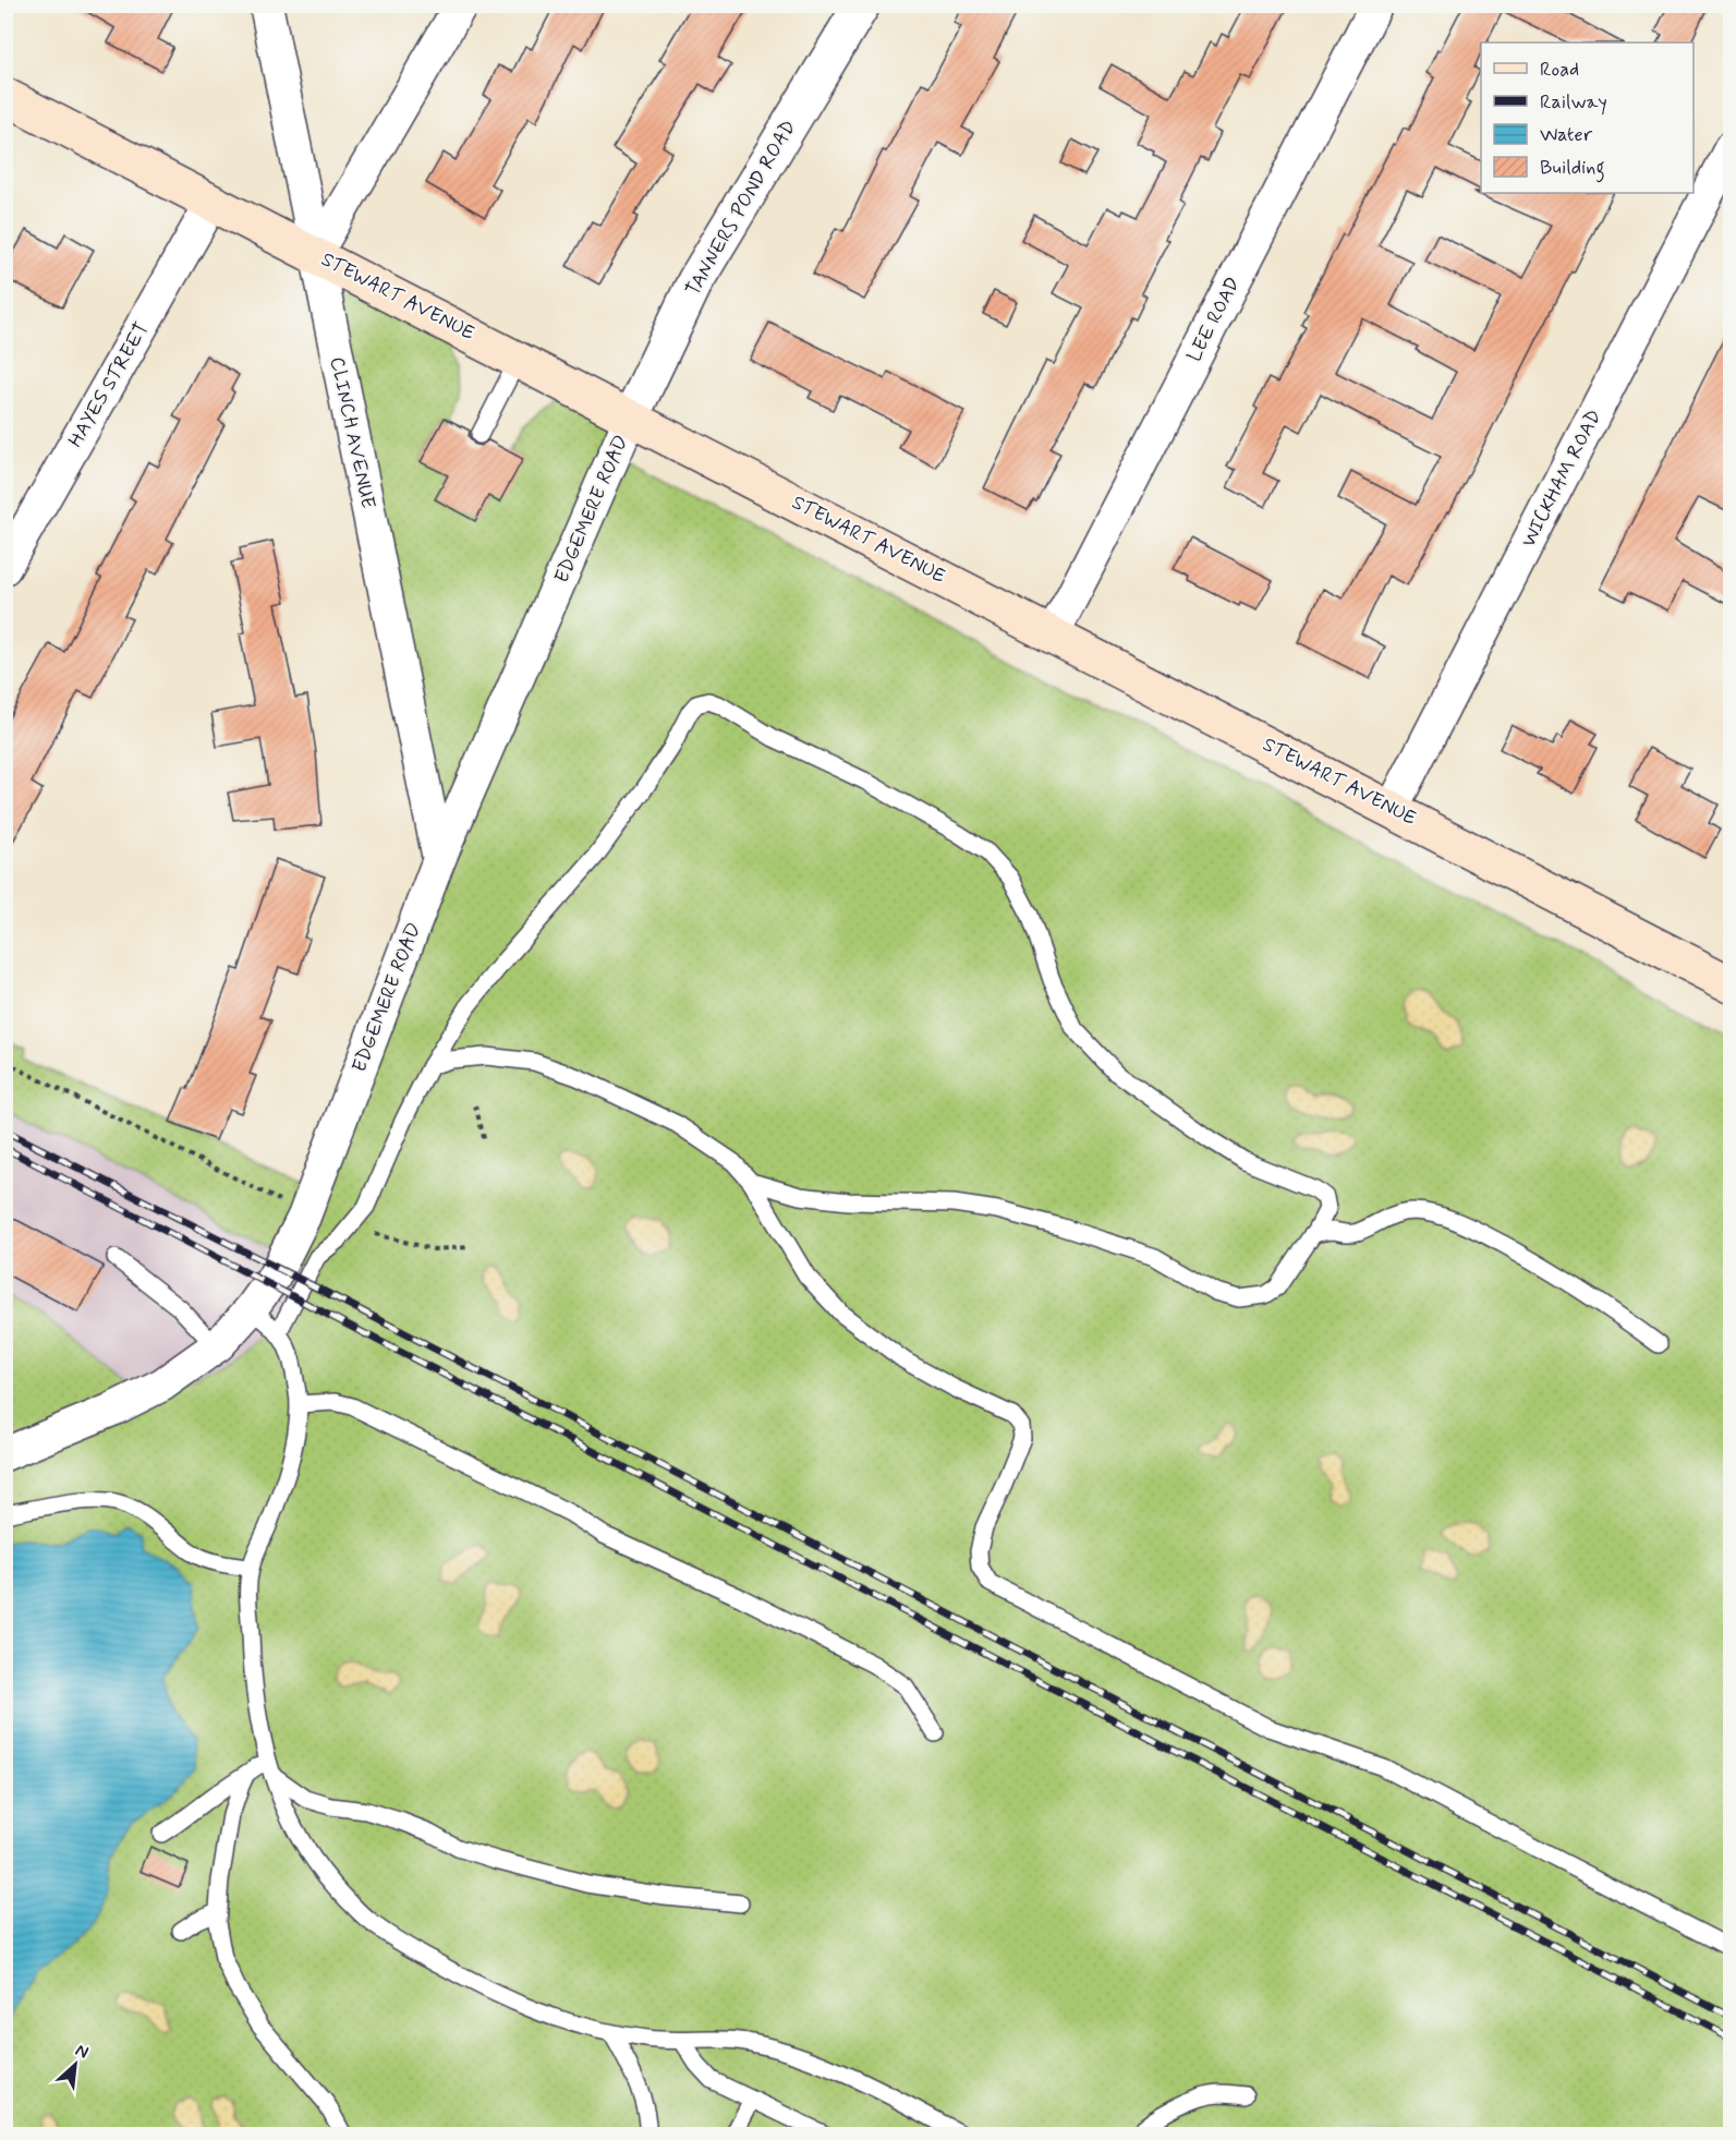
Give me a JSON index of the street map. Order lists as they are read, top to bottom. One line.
{"streets":{"main road":["STEWART AVENUE"],"street":["TANNERS POND ROAD","LEE ROAD","HAYES STREET","CLINCH AVENUE","WICKHAM ROAD","EDGEMERE ROAD"]},"crossings":[["TANNERS POND ROAD","STEWART AVENUE"],["TANNERS POND ROAD","EDGEMERE ROAD"],["STEWART AVENUE","LEE ROAD"],["STEWART AVENUE","HAYES STREET"],["STEWART AVENUE","CLINCH AVENUE"],["STEWART AVENUE","WICKHAM ROAD"],["STEWART AVENUE","EDGEMERE ROAD"],["CLINCH AVENUE","EDGEMERE ROAD"]],"legend":["Road","Railway","Water","Building"],"north":"top right"}
